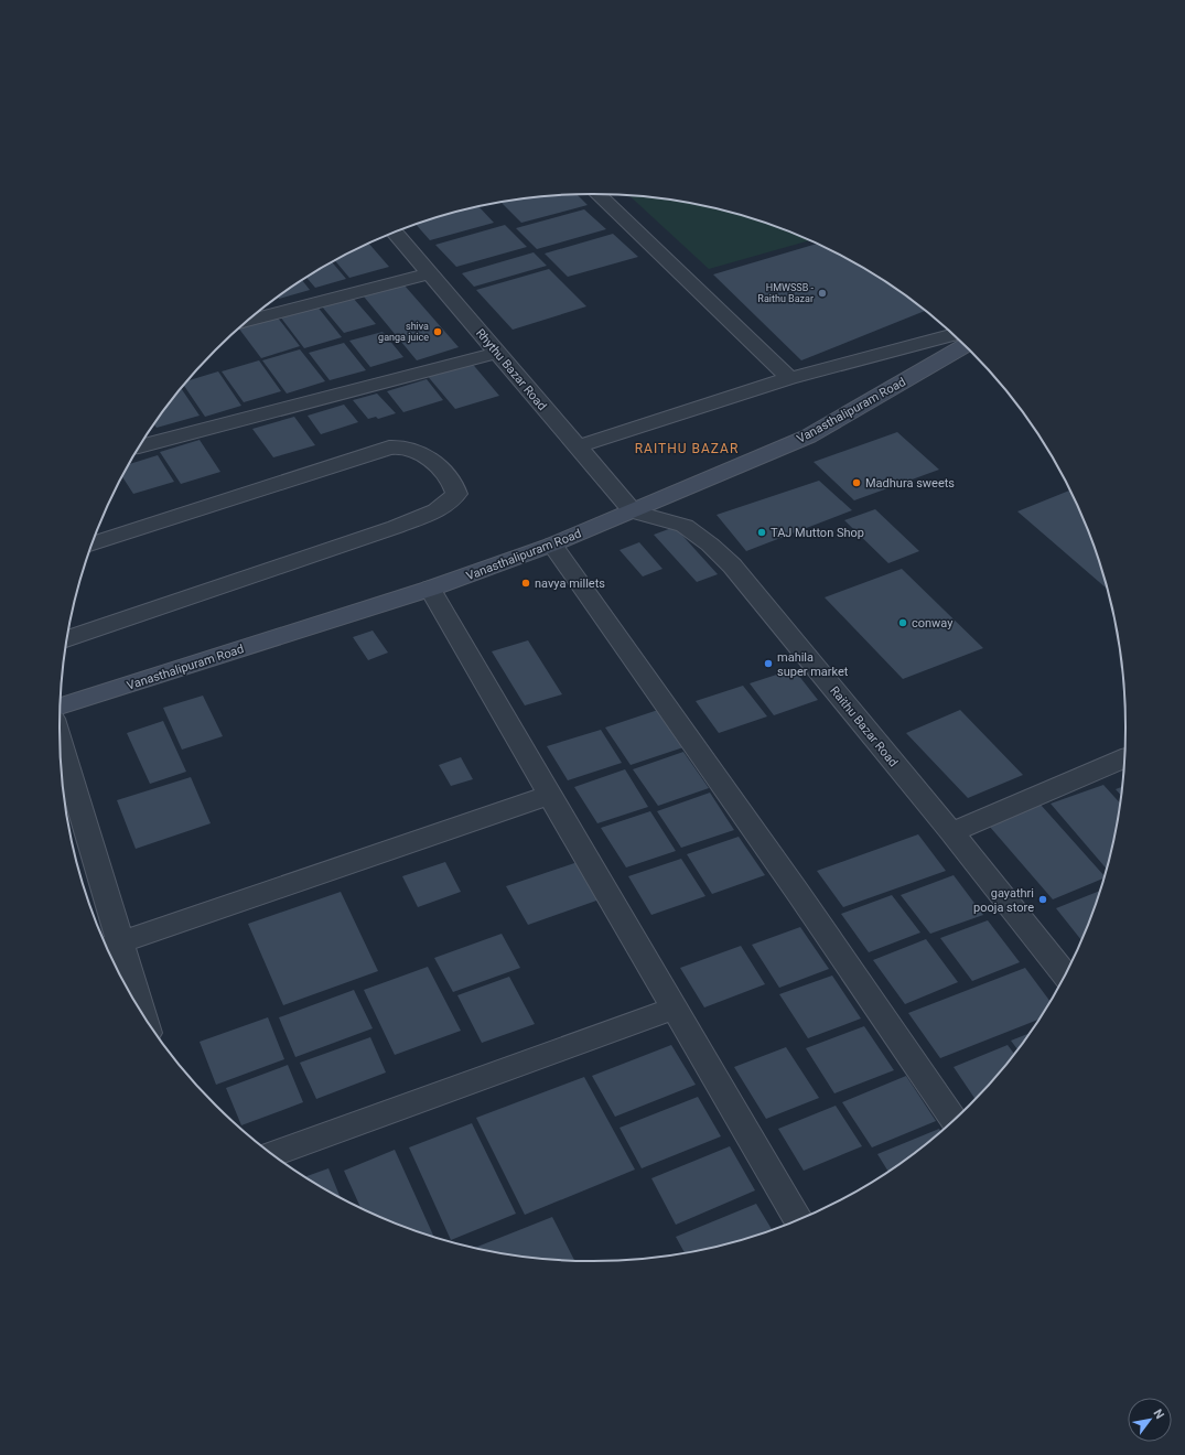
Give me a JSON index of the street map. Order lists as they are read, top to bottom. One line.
{"streets":{"street":["Rhythu Bazar Road","Vanasthalipuram Road","Raithu Bazar Road"]},"crossings":[["Rhythu Bazar Road","Vanasthalipuram Road"],["Rhythu Bazar Road","Raithu Bazar Road"],["Vanasthalipuram Road","Raithu Bazar Road"]],"districts":["RAITHU BAZAR"],"places":["HMWSSB - Raithu Bazar","shiva ganga juice","Madhura sweets","TAJ Mutton Shop","navya millets","conway","mahila super market","gayathri pooja store"],"north":"top right"}
